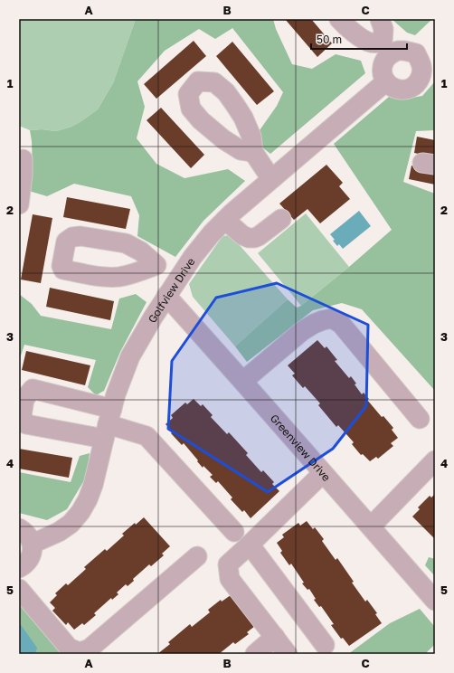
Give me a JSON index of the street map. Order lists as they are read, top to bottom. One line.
{"streets":{"street":["Golfview Drive","Greenview Drive"]},"crossings":[["Golfview Drive","Greenview Drive"]],"scale_bar":"50 m","grid":{"columns":["A","B","C"],"rows":["1","2","3","4","5"]}}
